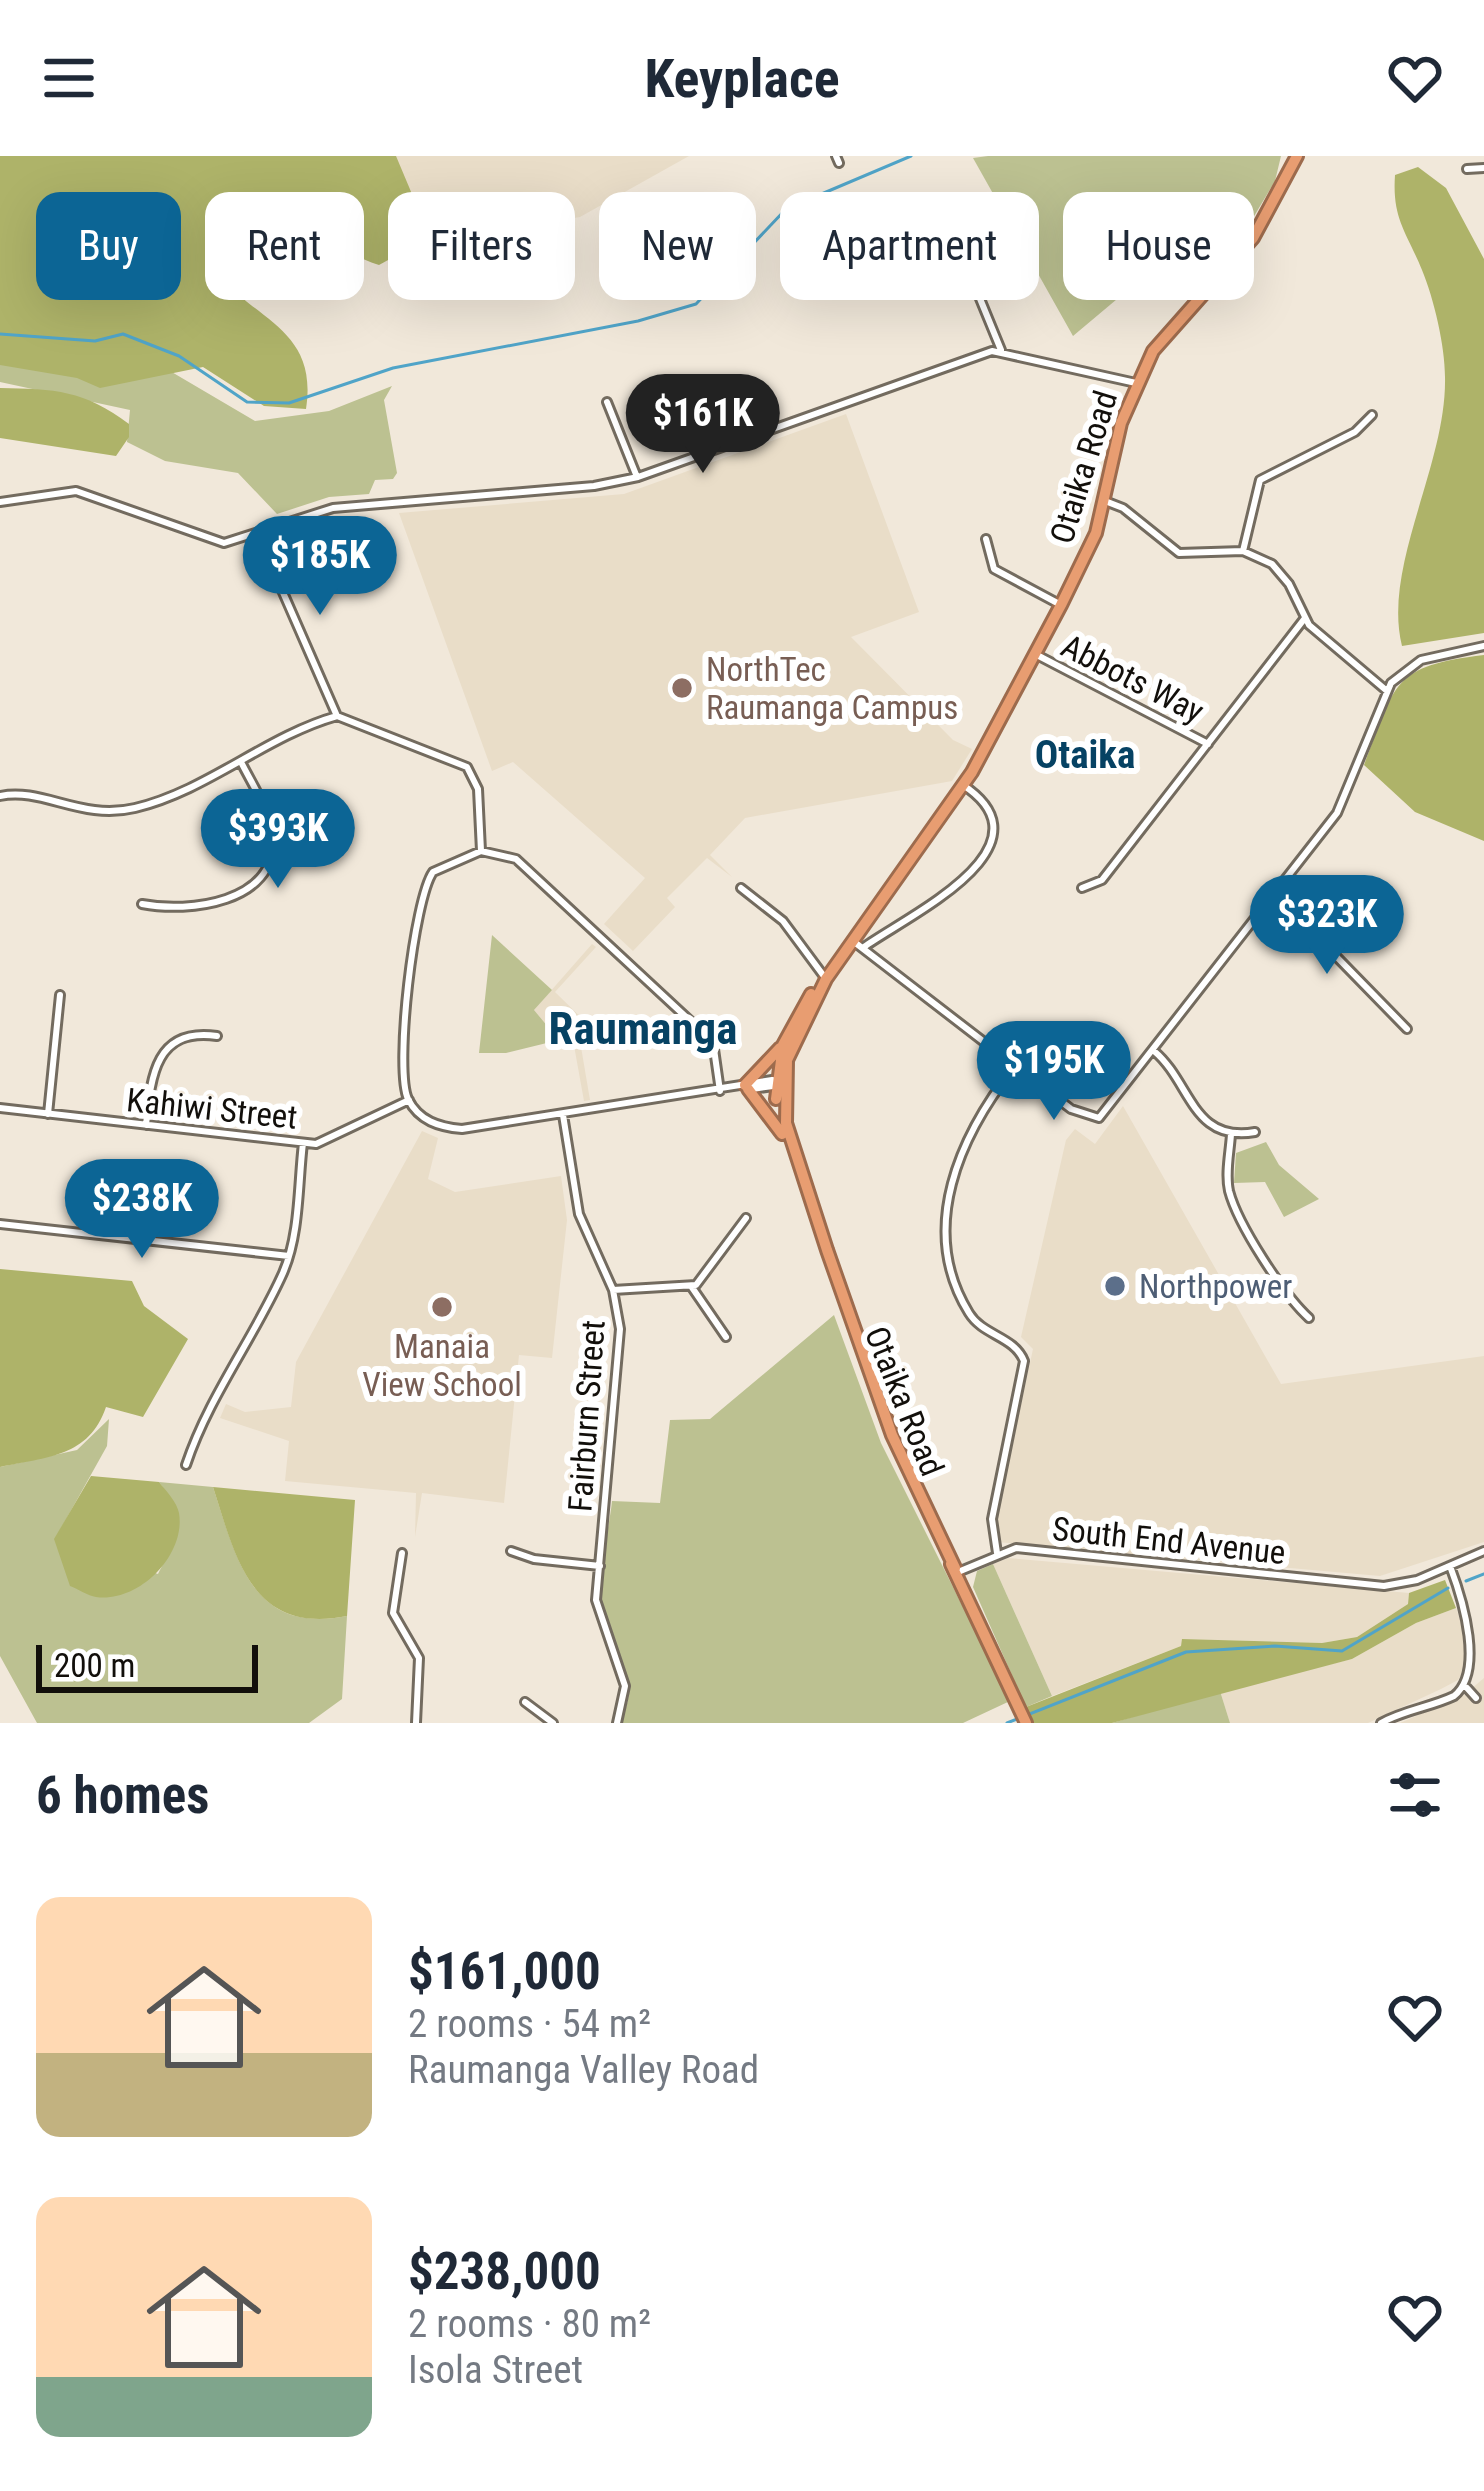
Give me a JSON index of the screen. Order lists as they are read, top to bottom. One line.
{"streets":{"highway":["Otaika Road"],"street":["Abbots Way","Kahiwi Street","Fairburn Street","South End Avenue"]},"crossings":[["Otaika Road","Abbots Way"]],"districts":["Otaika","Raumanga"],"places":["NorthTec Raumanga Campus","Northpower","Manaia View School"],"scale_bar":"200 m","page":{"header":"Keyplace","chip":["Buy","Rent","Filters","New","Apartment","House"],"price":["$161K","$185K","$393K","$323K","$195K","$238K"],"scale":"200 m","heading":"6 homes","list":[{"name":"$161,000","note":"2 rooms · 54 m² · Raumanga Valley Road"},{"name":"$238,000","note":"2 rooms · 80 m² · Isola Street"}]}}
